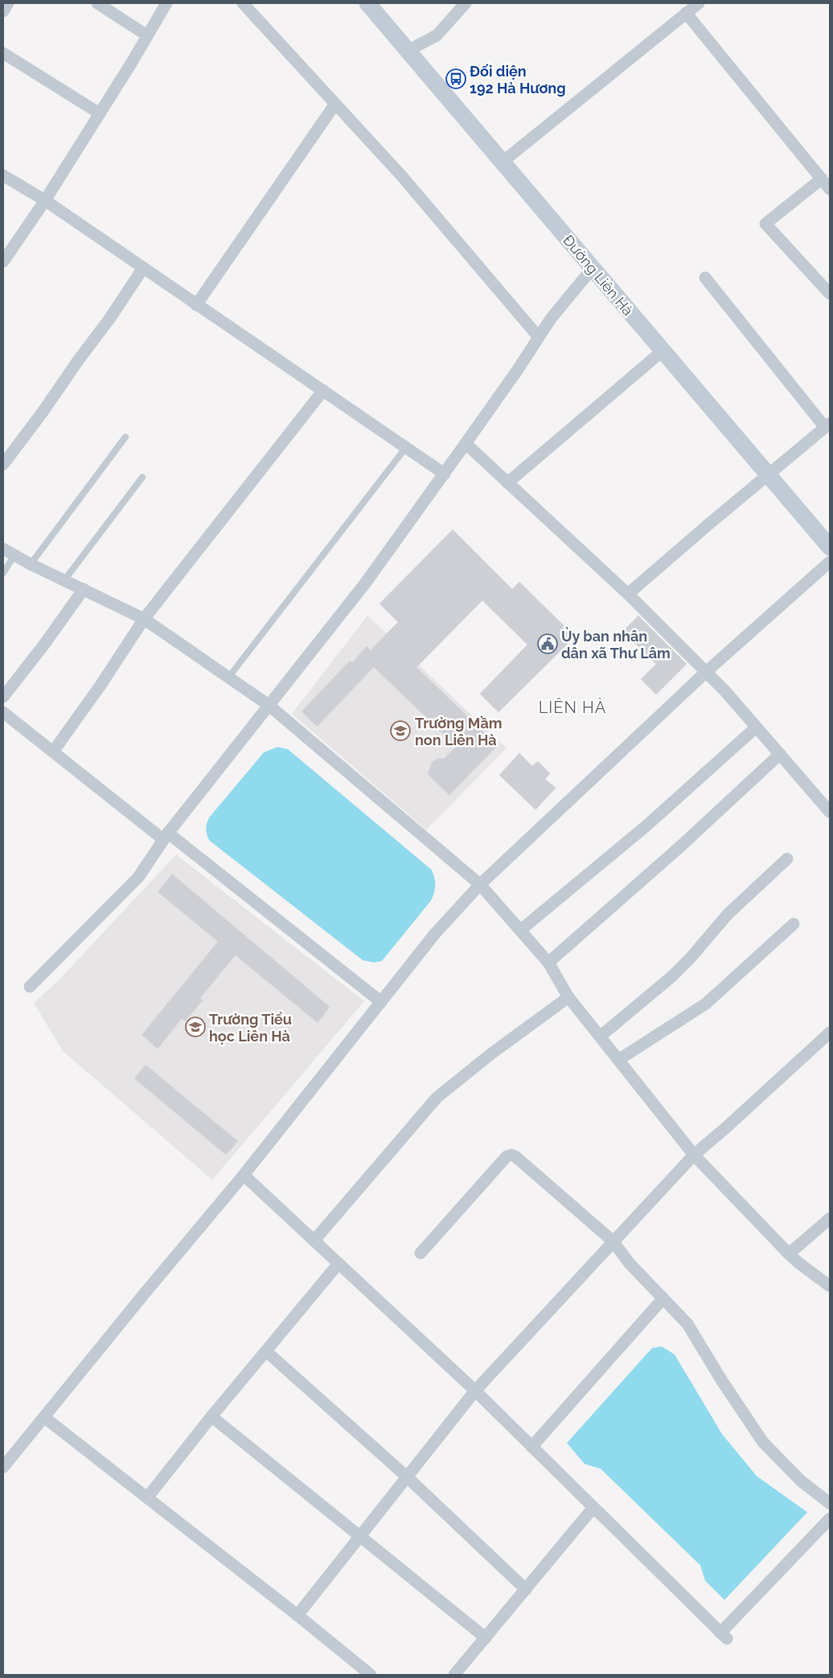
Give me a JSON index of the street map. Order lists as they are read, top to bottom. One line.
{"streets":{"main road":["Đường Liên Hà"]},"districts":["LIÊN HÀ"],"places":{"bus stop":["Đối diện 192 Hà Hương"],"public building":["Ủy ban nhân dân xã Thư Lâm"],"school or university":["Trường Mầm non Liên Hà","Trường Tiểu học Liên Hà"]}}
